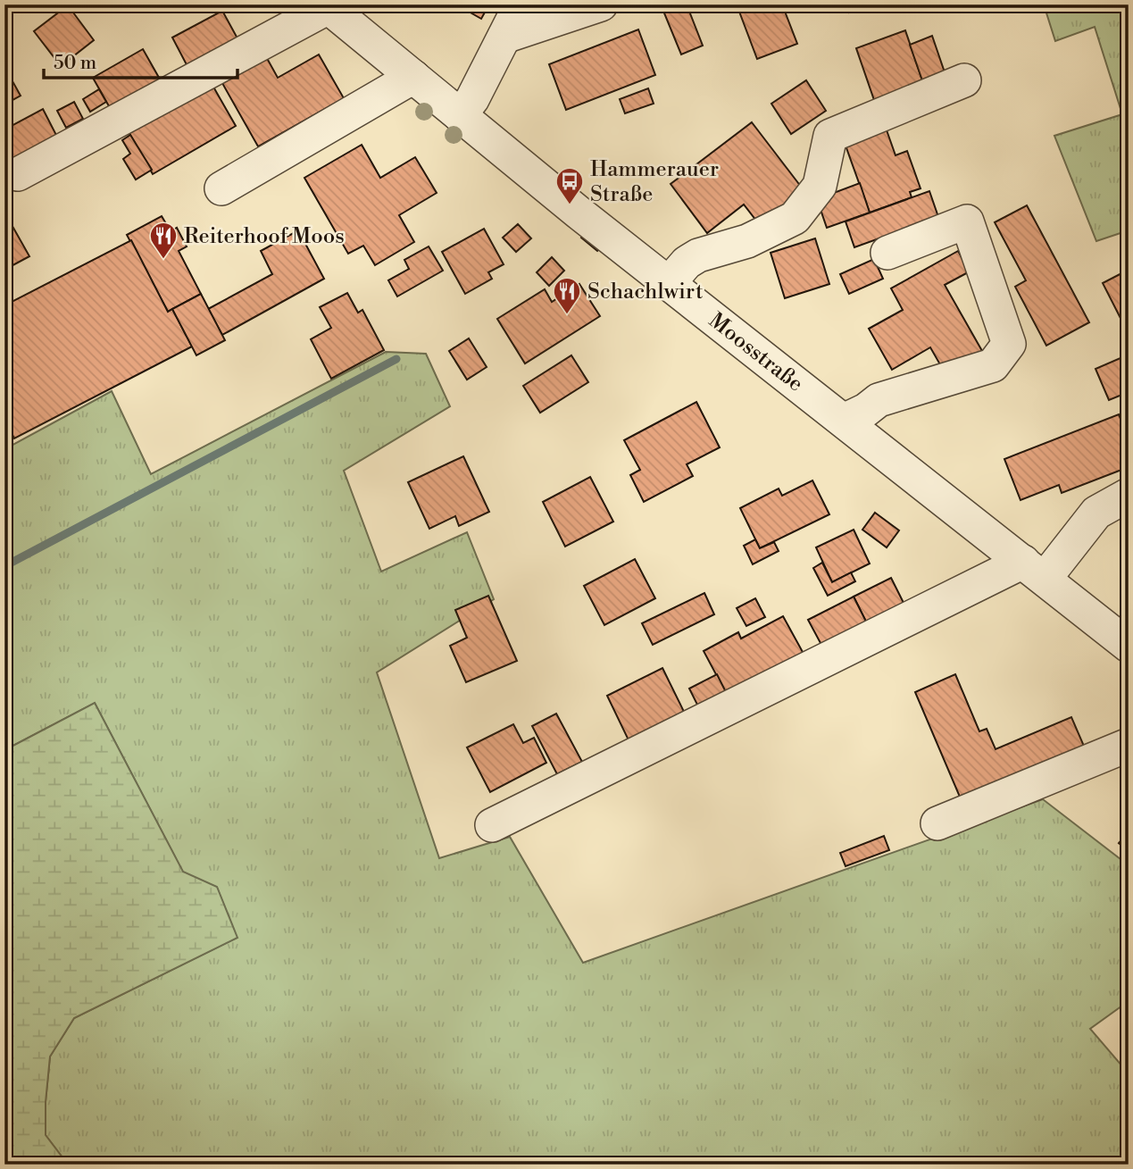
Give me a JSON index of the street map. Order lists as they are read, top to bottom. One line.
{"streets":{"street":["Moosstraße"]},"places":{"bus stop":["Hammerauer Straße"],"restaurant":["Reiterhoof Moos","Schachlwirt"]},"scale_bar":"50 m"}
